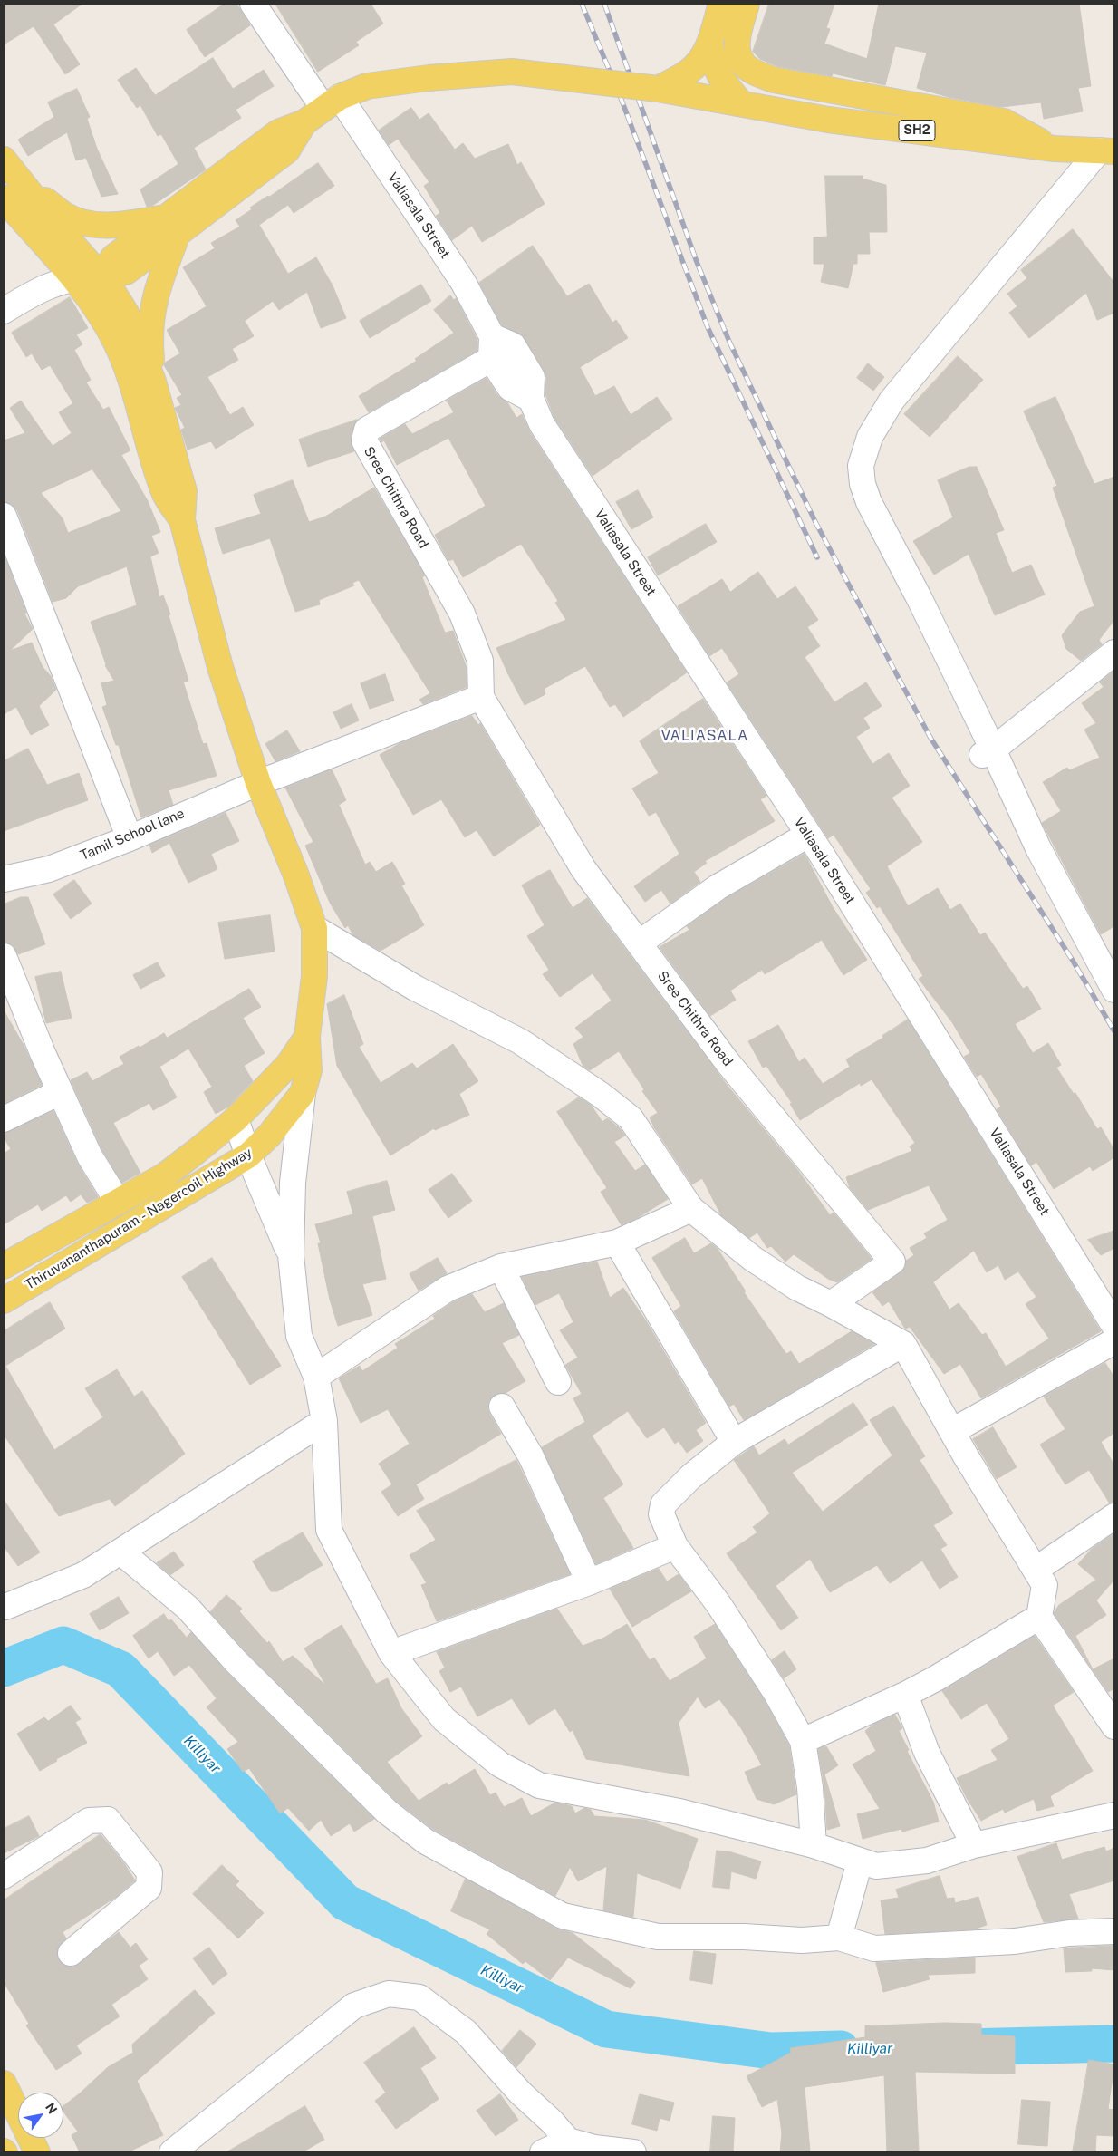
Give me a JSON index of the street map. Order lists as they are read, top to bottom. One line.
{"streets":{"main road":["SH2","Thiruvananthapuram - Nagercoil Highway"],"street":["Valiasala Street","Sree Chithra Road","Tamil School lane"]},"crossings":[["Valiasala Street","Sree Chithra Road"],["Tamil School lane","Thiruvananthapuram - Nagercoil Highway"]],"districts":["VALIASALA"],"water":["Killiyar"],"north":"top right"}
